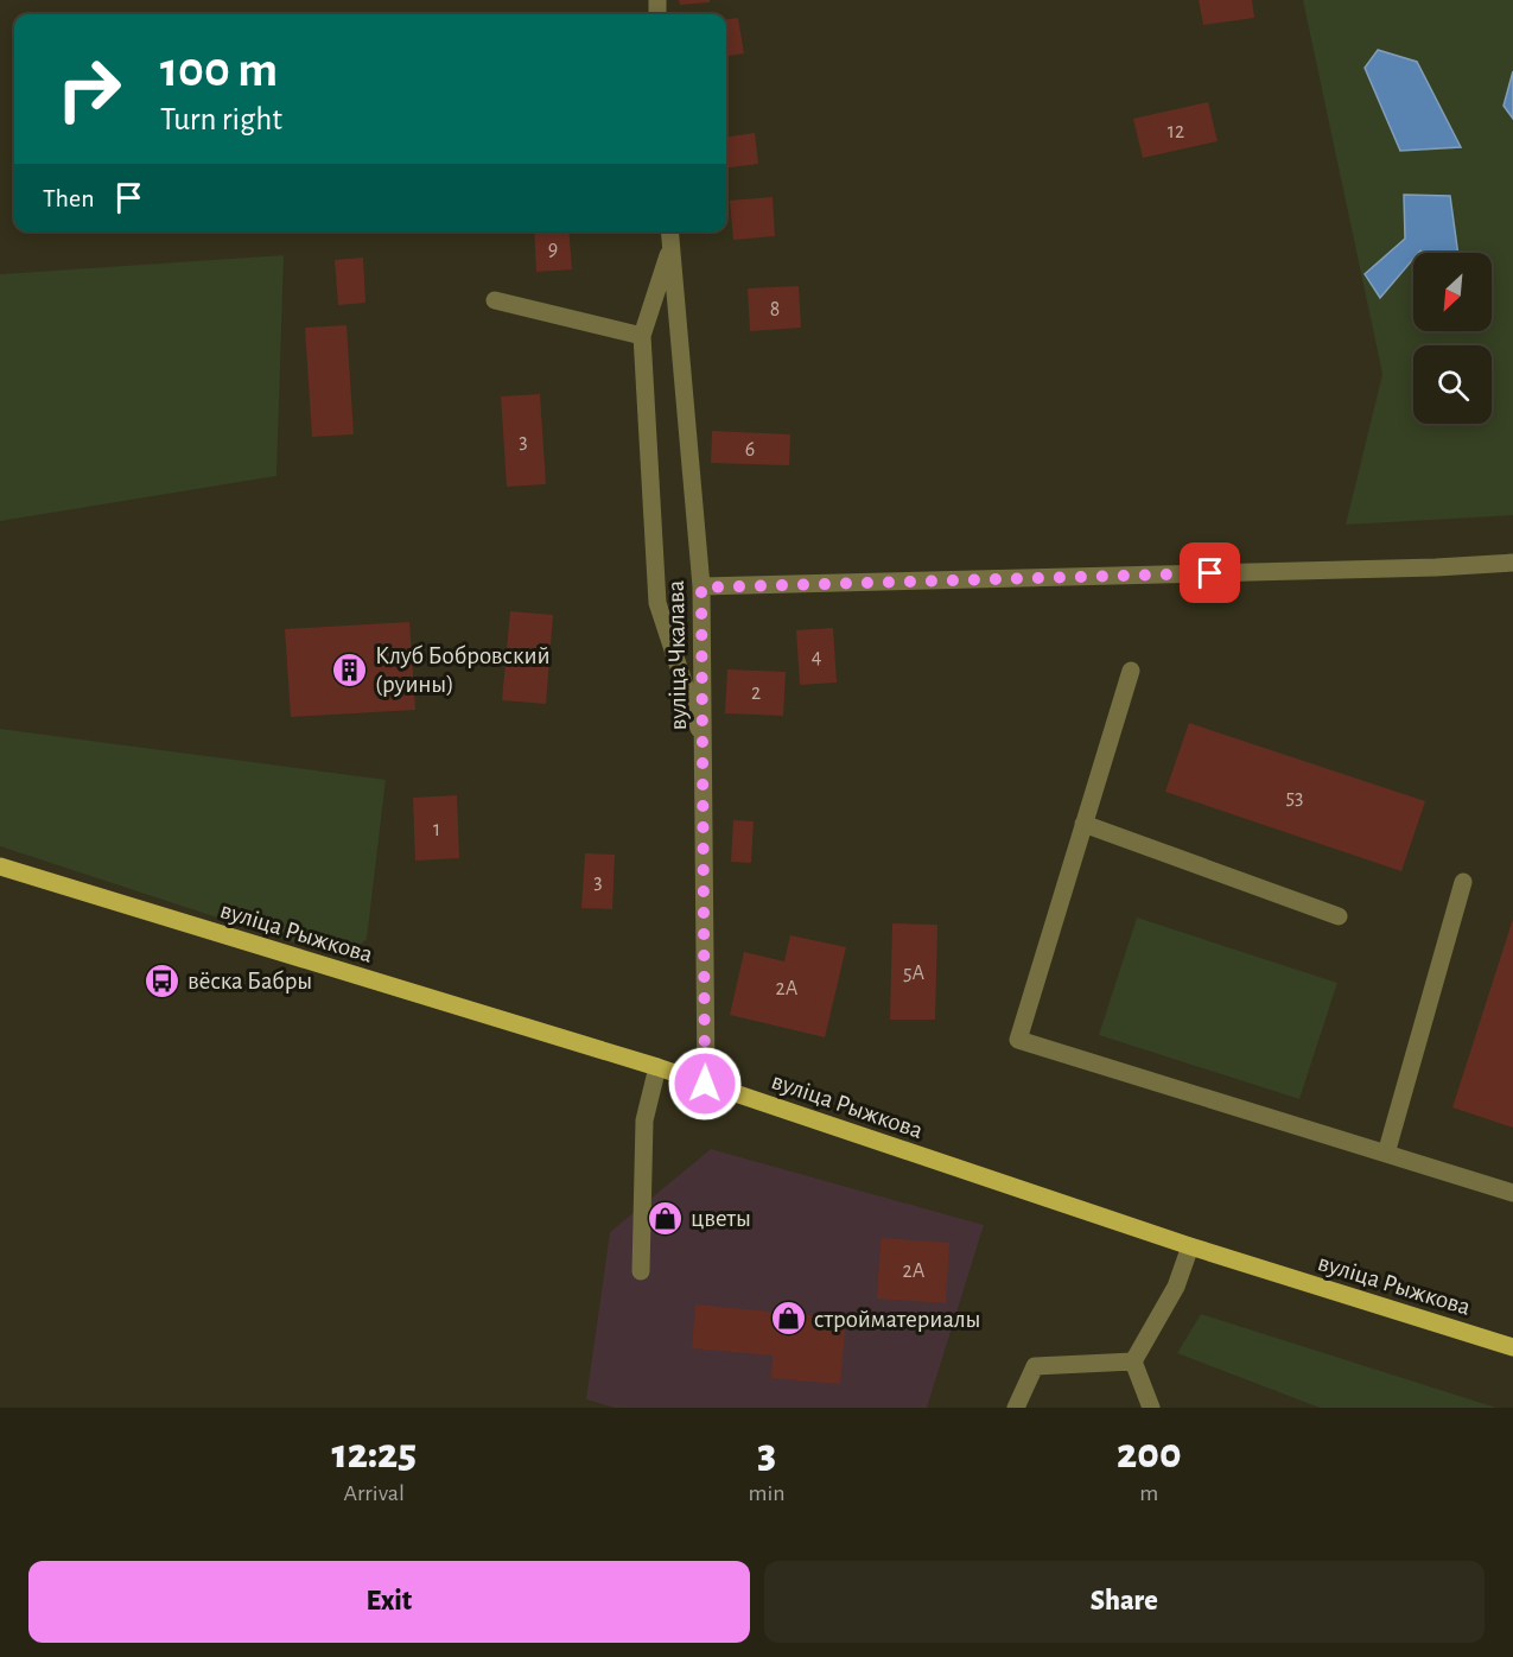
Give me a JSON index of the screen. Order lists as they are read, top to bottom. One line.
{"streets":{"main road":["вуліца Рыжкова"],"street":["вуліца Чкалава"]},"crossings":[["вуліца Чкалава","вуліца Рыжкова"]],"places":{"building":["Клуб Бобровский (руины)"],"bus stop":["вёска Бабры"],"shop":["цветы","стройматериалы"]},"house_numbers":["12","9","8","3","6","4","2","53","1","3","5А","2А","2А"],"north":"bottom left","page":{"turn":["100 m","Turn right"],"then":"Then","eta":["12:25","Arrival","3","min","200","m"],"buttons":["Exit","Share"]}}
